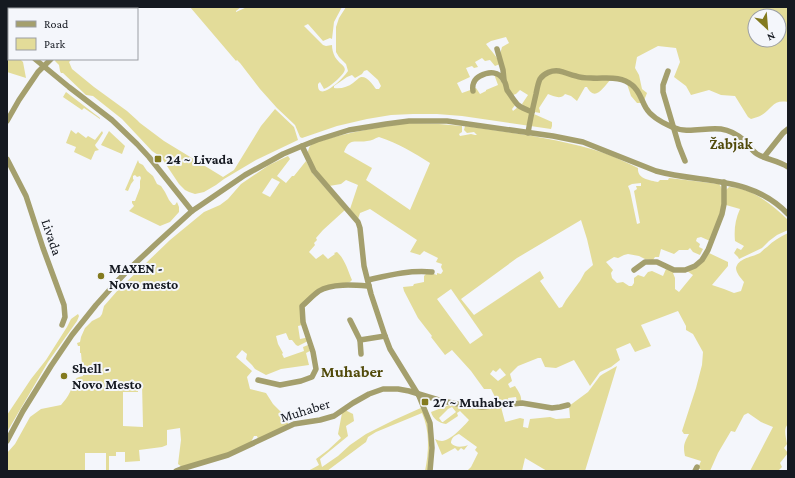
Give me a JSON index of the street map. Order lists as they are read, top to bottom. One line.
{"streets":{"street":["Livada","Muhaber"]},"districts":["Žabjak","Muhaber"],"places":{"transit":["24 ~ Livada","27 ~ Muhaber"],"other":["MAXEN - Novo mesto","Shell - Novo Mesto"]},"legend":["Road","Park"],"north":"bottom right"}
